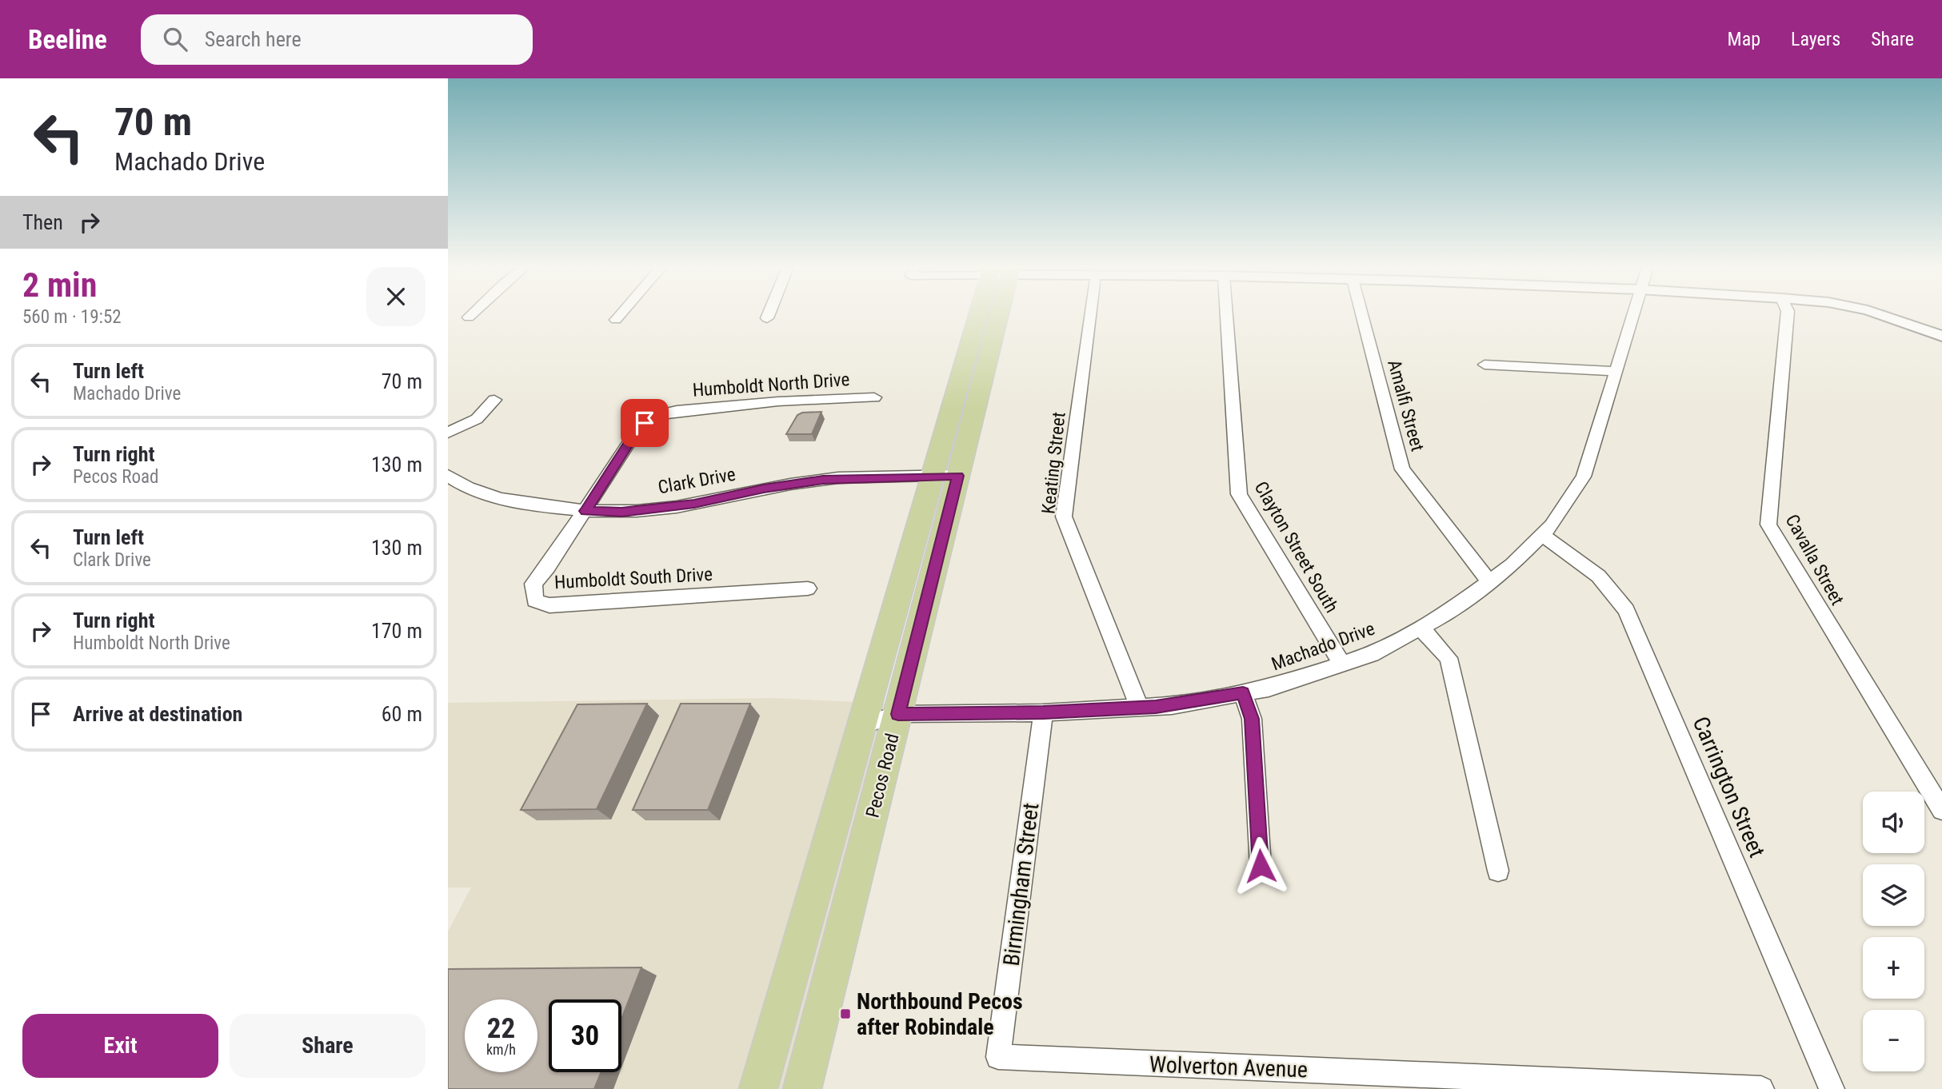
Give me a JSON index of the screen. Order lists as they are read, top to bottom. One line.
{"streets":{"main road":["Pecos Road"],"street":["Humboldt North Drive","Amalfi Street","Keating Street","Clark Drive","Clayton Street South","Cavalla Street","Humboldt South Drive","Machado Drive","Carrington Street","Birmingham Street","Wolverton Avenue"]},"crossings":[["Humboldt North Drive","Clark Drive"],["Humboldt North Drive","Humboldt South Drive"],["Amalfi Street","Machado Drive"],["Keating Street","Machado Drive"],["Clark Drive","Humboldt South Drive"],["Clark Drive","Pecos Road"],["Clayton Street South","Machado Drive"],["Machado Drive","Pecos Road"],["Machado Drive","Carrington Street"],["Machado Drive","Birmingham Street"],["Birmingham Street","Wolverton Avenue"]],"places":{"transit":["Northbound Pecos after Robindale"]},"page":{"header":"Beeline","search":"Search here","nav":["Map","Layers","Share"],"turn":["70 m","Machado Drive"],"then":"Then","heading":["2 min","560 m · 19:52"],"list":[{"name":"Turn left","note":"Machado Drive","value":"70 m"},{"name":"Turn right","note":"Pecos Road","value":"130 m"},{"name":"Turn left","note":"Clark Drive","value":"130 m"},{"name":"Turn right","note":"Humboldt North Drive","value":"170 m"},{"name":"Arrive at destination","value":"60 m"}],"map_buttons":["+","−"],"speed":"22 km/h","limit":"30","buttons":["Exit","Share"]}}
